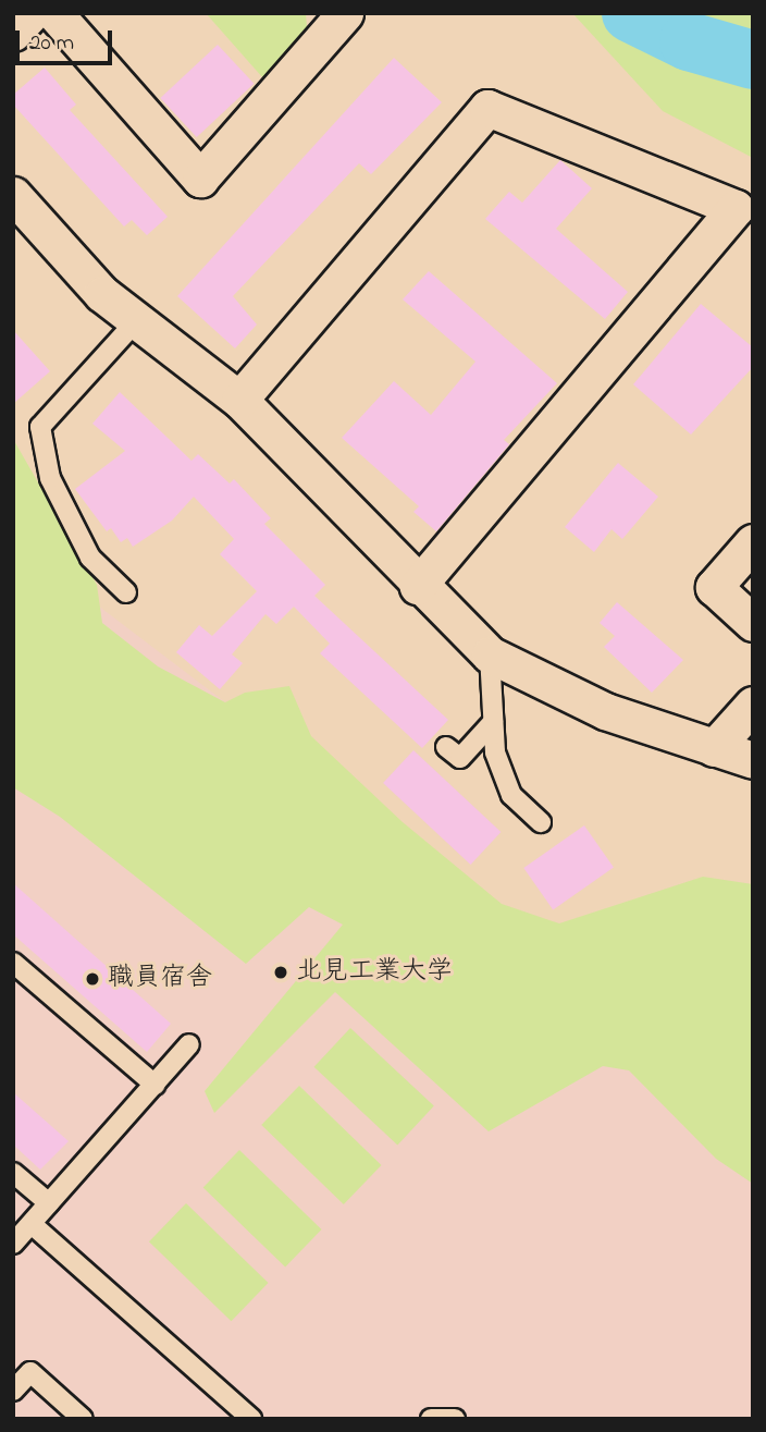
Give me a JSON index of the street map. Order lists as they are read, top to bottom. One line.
{"places":["北見工業大学","職員宿舎"],"scale_bar":"20 m"}
